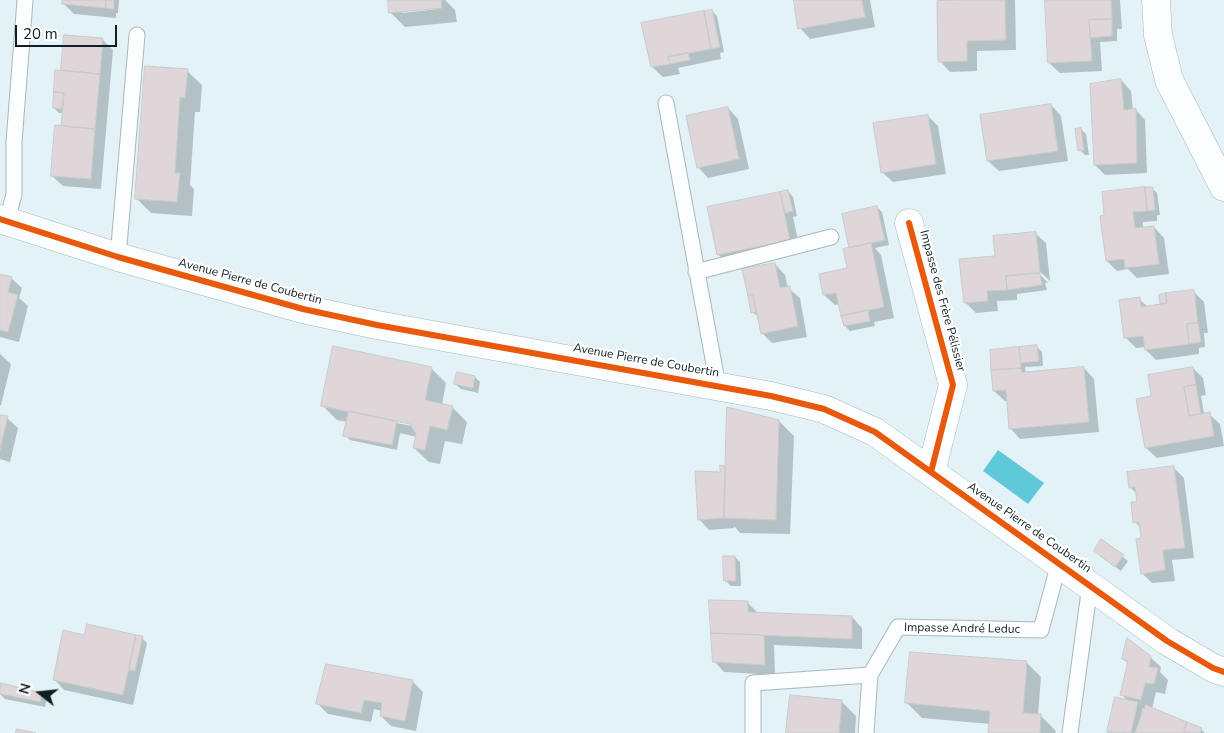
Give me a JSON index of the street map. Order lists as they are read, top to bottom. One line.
{"streets":{"street":["Avenue Pierre de Coubertin","Impasse des Frère Pélissier"],"lane":["Impasse André Leduc"]},"crossings":[["Avenue Pierre de Coubertin","Impasse des Frère Pélissier"],["Avenue Pierre de Coubertin","Impasse André Leduc"]],"scale_bar":"20 m","north":"left"}
